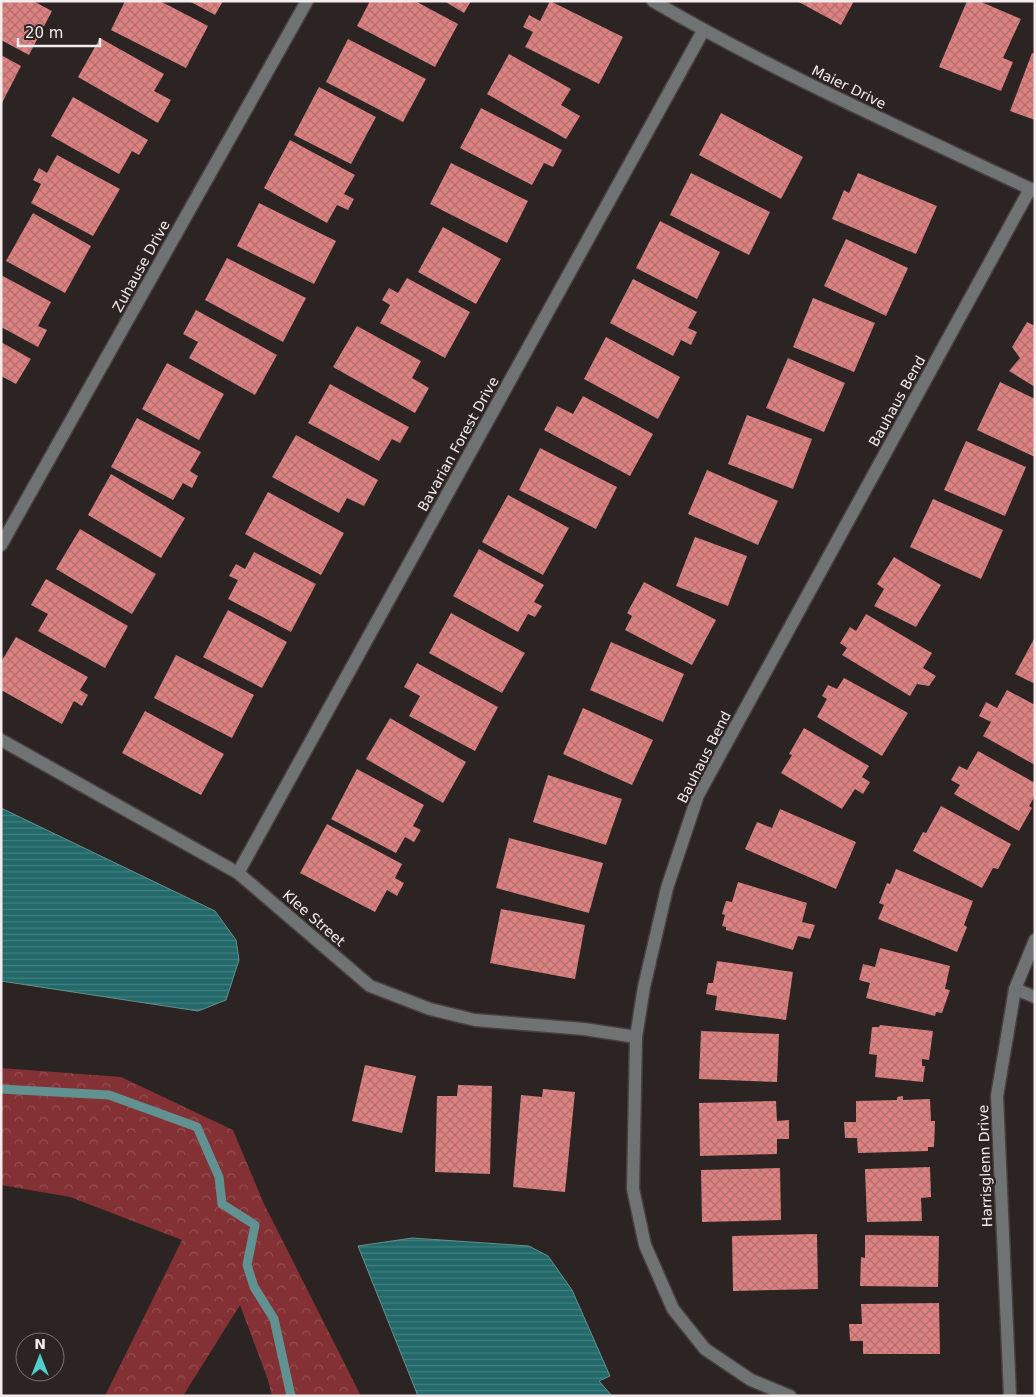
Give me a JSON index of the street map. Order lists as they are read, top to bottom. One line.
{"streets":{"street":["Maier Drive","Zuhause Drive","Bauhaus Bend","Bavarian Forest Drive","Klee Street","Harrisglenn Drive"]},"crossings":[["Maier Drive","Bauhaus Bend"],["Maier Drive","Bavarian Forest Drive"],["Bauhaus Bend","Klee Street"],["Bavarian Forest Drive","Klee Street"]],"scale_bar":"20 m","north":"top"}
